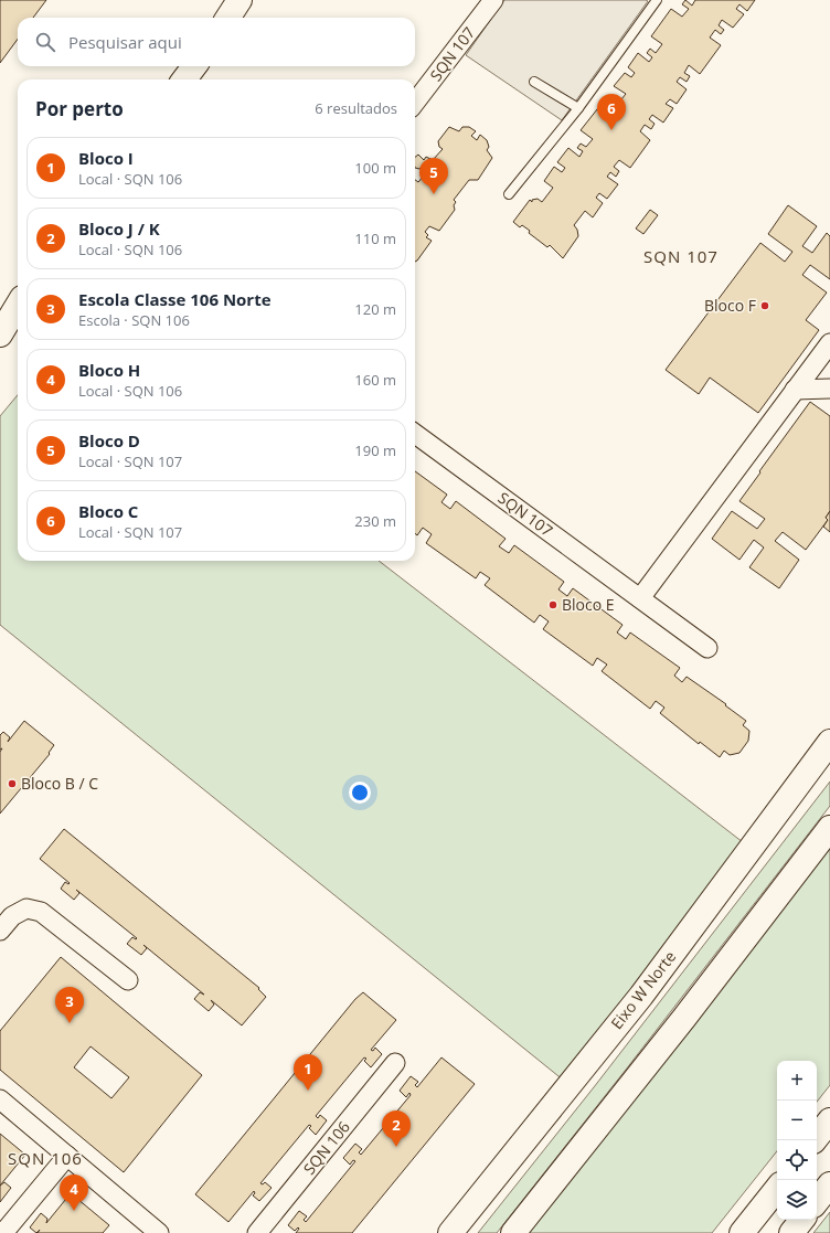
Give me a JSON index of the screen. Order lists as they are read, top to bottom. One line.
{"streets":{"main road":["Eixo W Norte"],"street":["SQN 107","SQN 106"]},"districts":["SQN 107","SQN 106"],"places":["Bloco F","Bloco E","Bloco B / C"],"page":{"search":"Pesquisar aqui","heading":["Por perto","6 resultados"],"pins":["6","5","3","1","2","4"],"list":[{"mark":"1","name":"Bloco I","note":"Local · SQN 106","value":"100 m"},{"mark":"2","name":"Bloco J / K","note":"Local · SQN 106","value":"110 m"},{"mark":"3","name":"Escola Classe 106 Norte","note":"Escola · SQN 106","value":"120 m"},{"mark":"4","name":"Bloco H","note":"Local · SQN 106","value":"160 m"},{"mark":"5","name":"Bloco D","note":"Local · SQN 107","value":"190 m"},{"mark":"6","name":"Bloco C","note":"Local · SQN 107","value":"230 m"}],"map_buttons":["+","−"]}}
